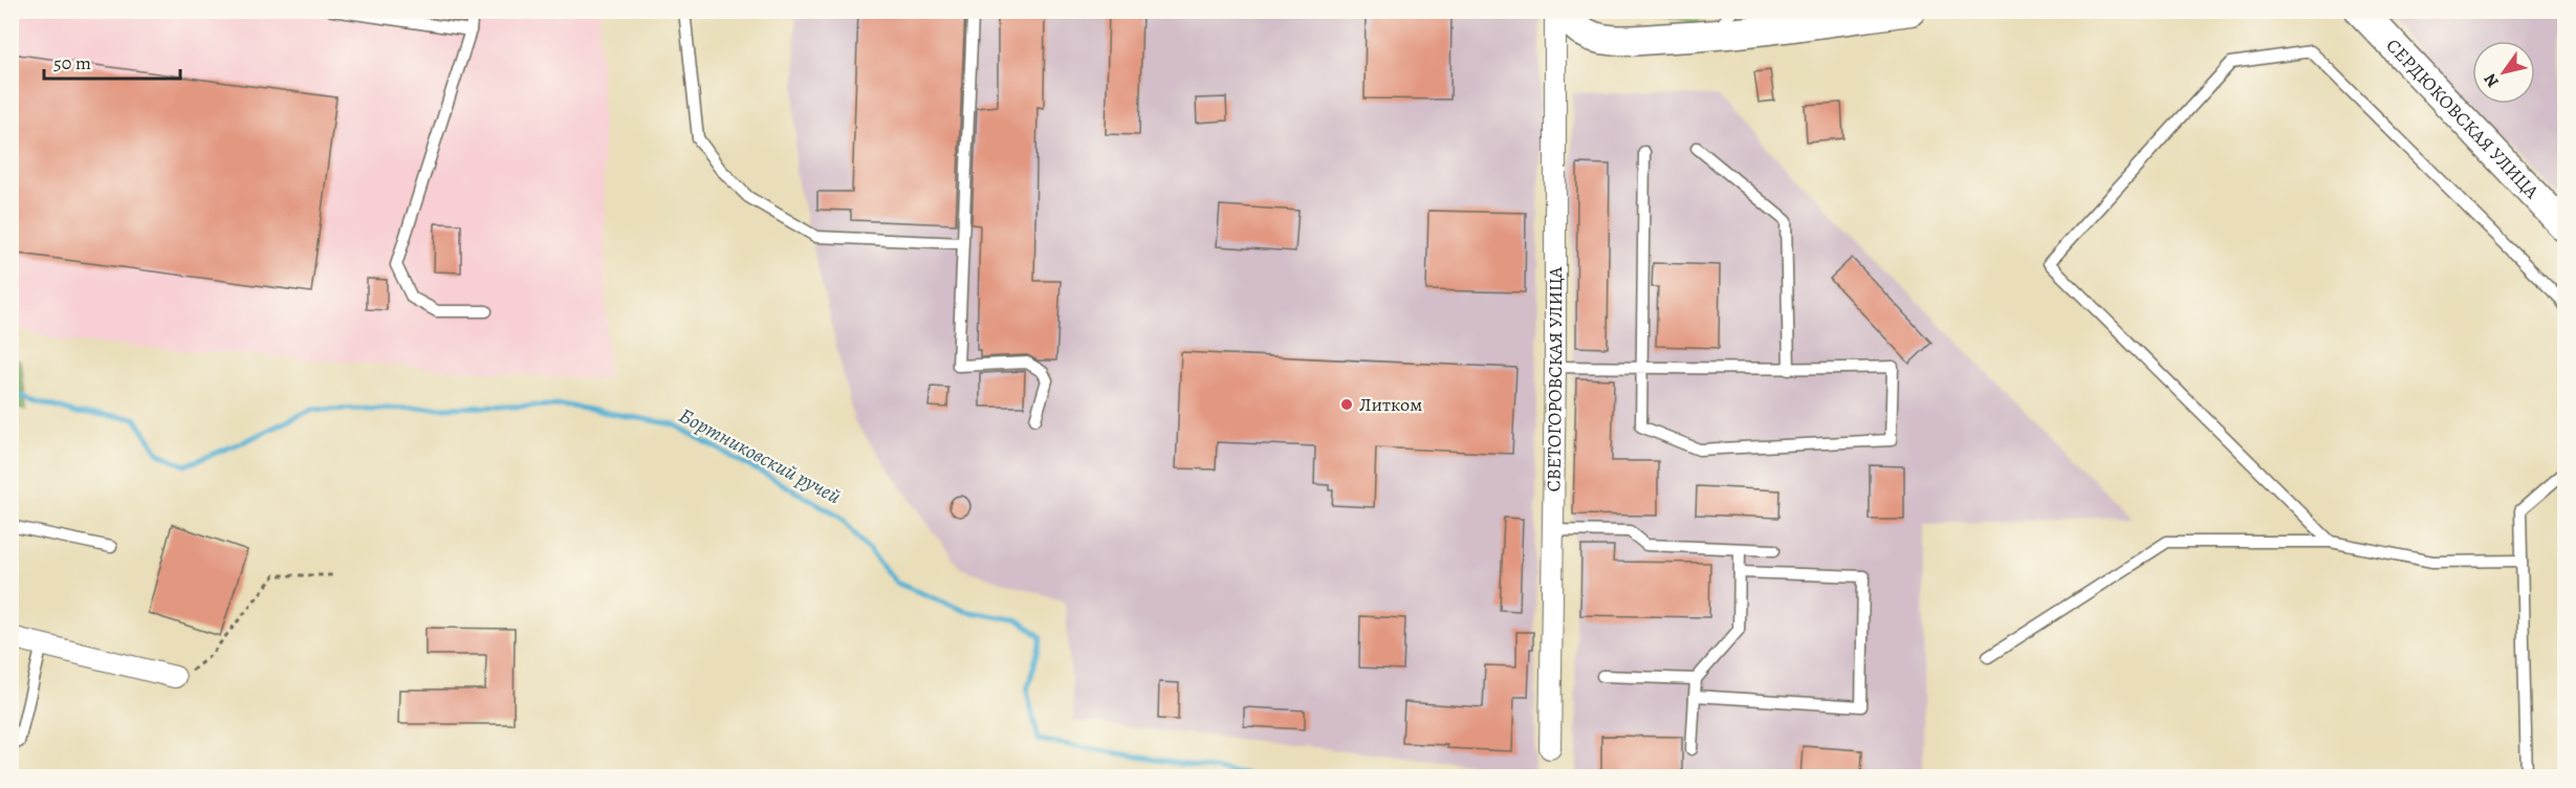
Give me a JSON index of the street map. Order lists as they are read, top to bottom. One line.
{"streets":{"street":["СЕРДЮКОВСКАЯ УЛИЦА","СВЕТОГОРОВСКАЯ УЛИЦА"]},"water":["Бортниковский ручей"],"places":["Литком"],"scale_bar":"50 m","north":"bottom left"}
